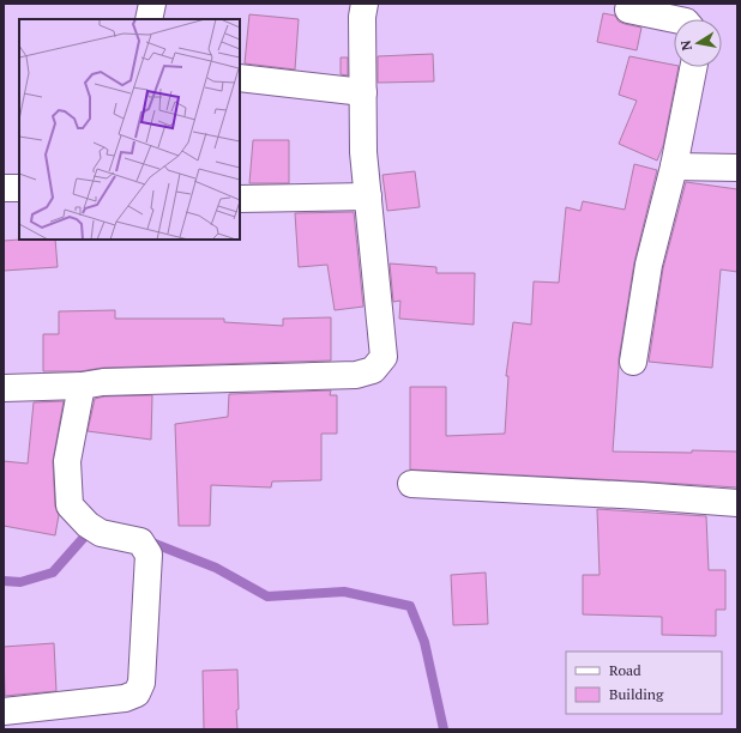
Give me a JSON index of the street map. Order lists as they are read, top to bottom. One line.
{"legend":["Road","Building"],"north":"left"}
